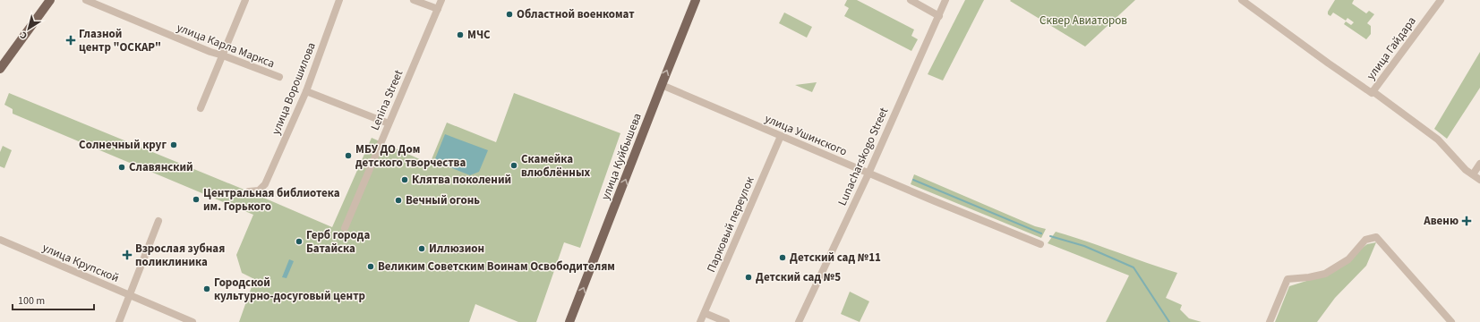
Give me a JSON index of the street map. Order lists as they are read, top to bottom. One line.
{"streets":{"main road":["улица Куйбышева"],"street":["улица Карла Маркса","улица Гайдара","улица Ворошилова","Lenina Street","улица Ушинского","Lunacharskogo Street","Парковый переулок","улица Крупской"]},"crossings":[["улица Ушинского","улица Куйбышева"],["улица Ушинского","Lunacharskogo Street"],["улица Ушинского","Парковый переулок"]],"one_way":["улица Куйбышева"],"parks":["Сквер Авиаторов"],"places":{"other":["Областной военкомат","МЧС","Солнечный круг","МБУ ДО Дом детского творчества","Скамейка влюблённых","Славянский","Клятва поколений","Центральная библиотека им. Горького","Вечный огонь","Герб города Батайска","Иллюзион","Детский сад №11","Великим Советским Воинам Освободителям","Детский сад №5","Городской культурно-досуговый центр"],"health":["Глазной центр \"ОСКАР\"","Авеню","Взрослая зубная поликлиника"]},"scale_bar":"100 m","north":"bottom left"}
